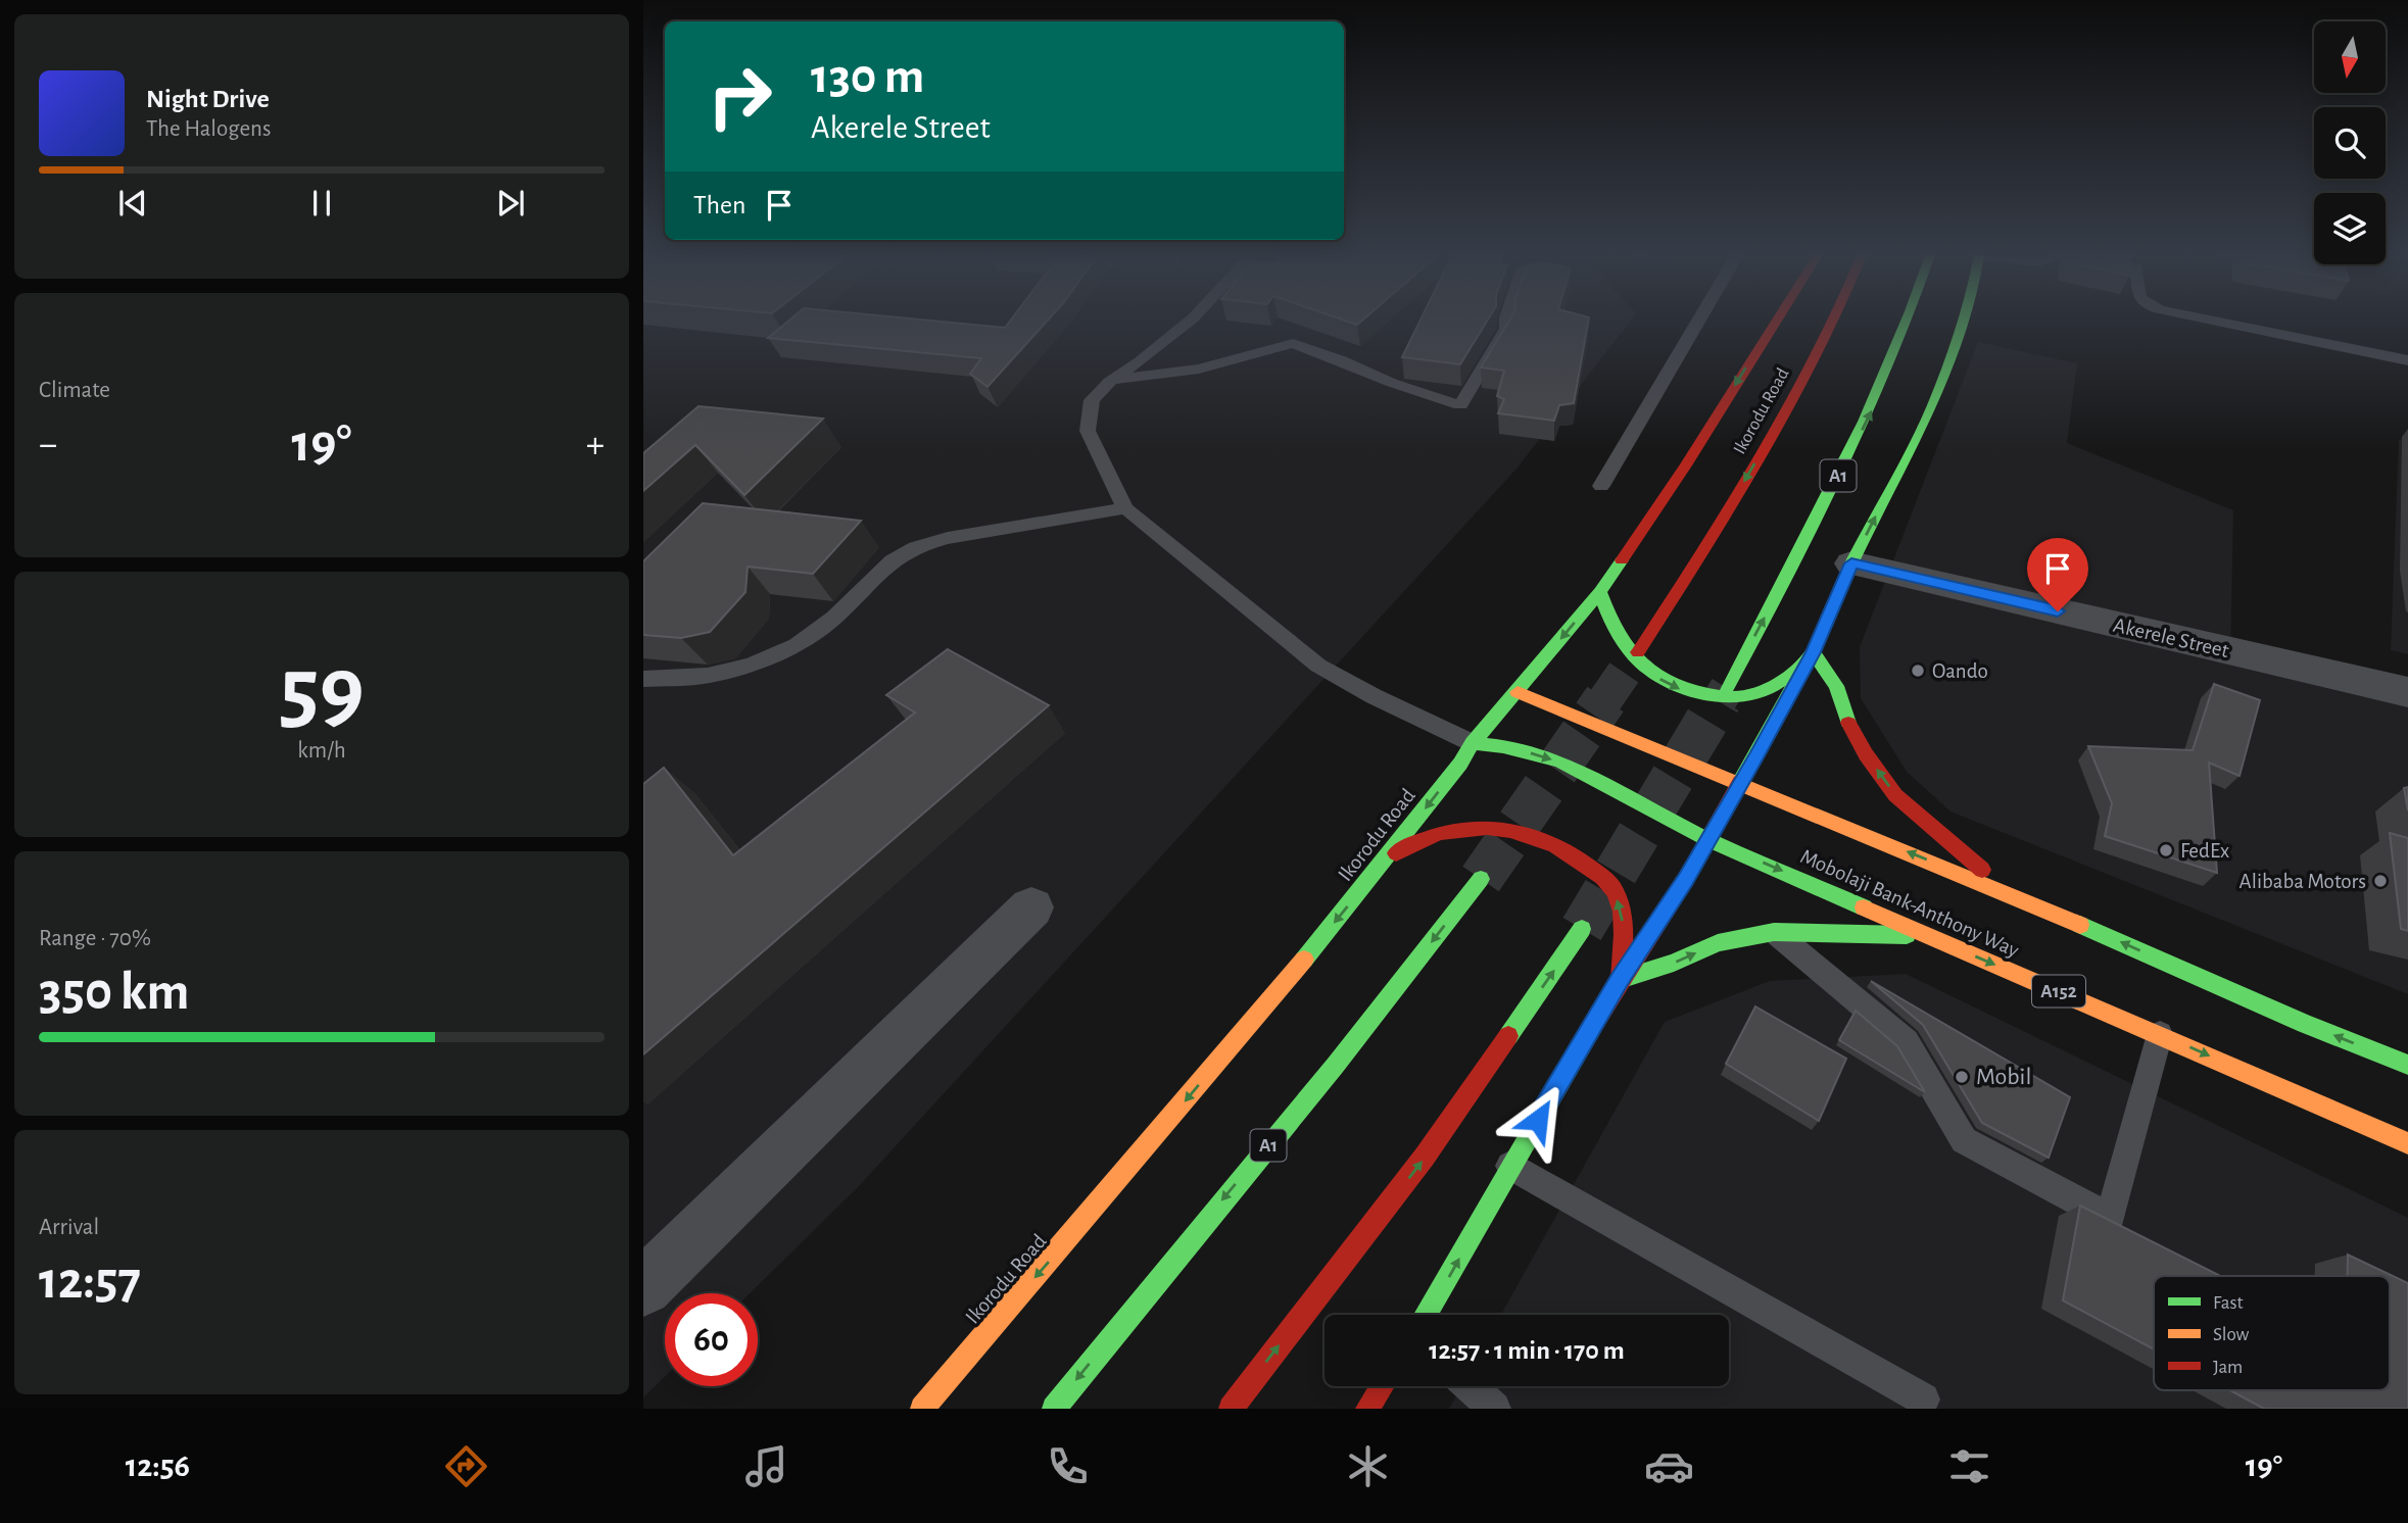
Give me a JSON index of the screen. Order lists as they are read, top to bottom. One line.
{"streets":{"main road":["Ikorodu Road","A1","Mobolaji Bank-Anthony Way","A152"],"street":["Akerele Street"]},"crossings":[["Ikorodu Road","Mobolaji Bank-Anthony Way"],["Mobolaji Bank-Anthony Way","A152"]],"places":["Oando","FedEx","Alibaba Motors","Mobil"],"legend":["Fast","Slow","Jam"],"north":"bottom","page":{"turn":["130 m","Akerele Street"],"song":["Night Drive","The Halogens"],"then":"Then","tile":["Climate",["59","km/h"],["Range · 70%","350 km"],["Arrival","12:57"]],"heat":["−","19°","+"],"limit":"60","trip":"12:57 · 1 min · 170 m","tabs":["12:56","19°"]}}
